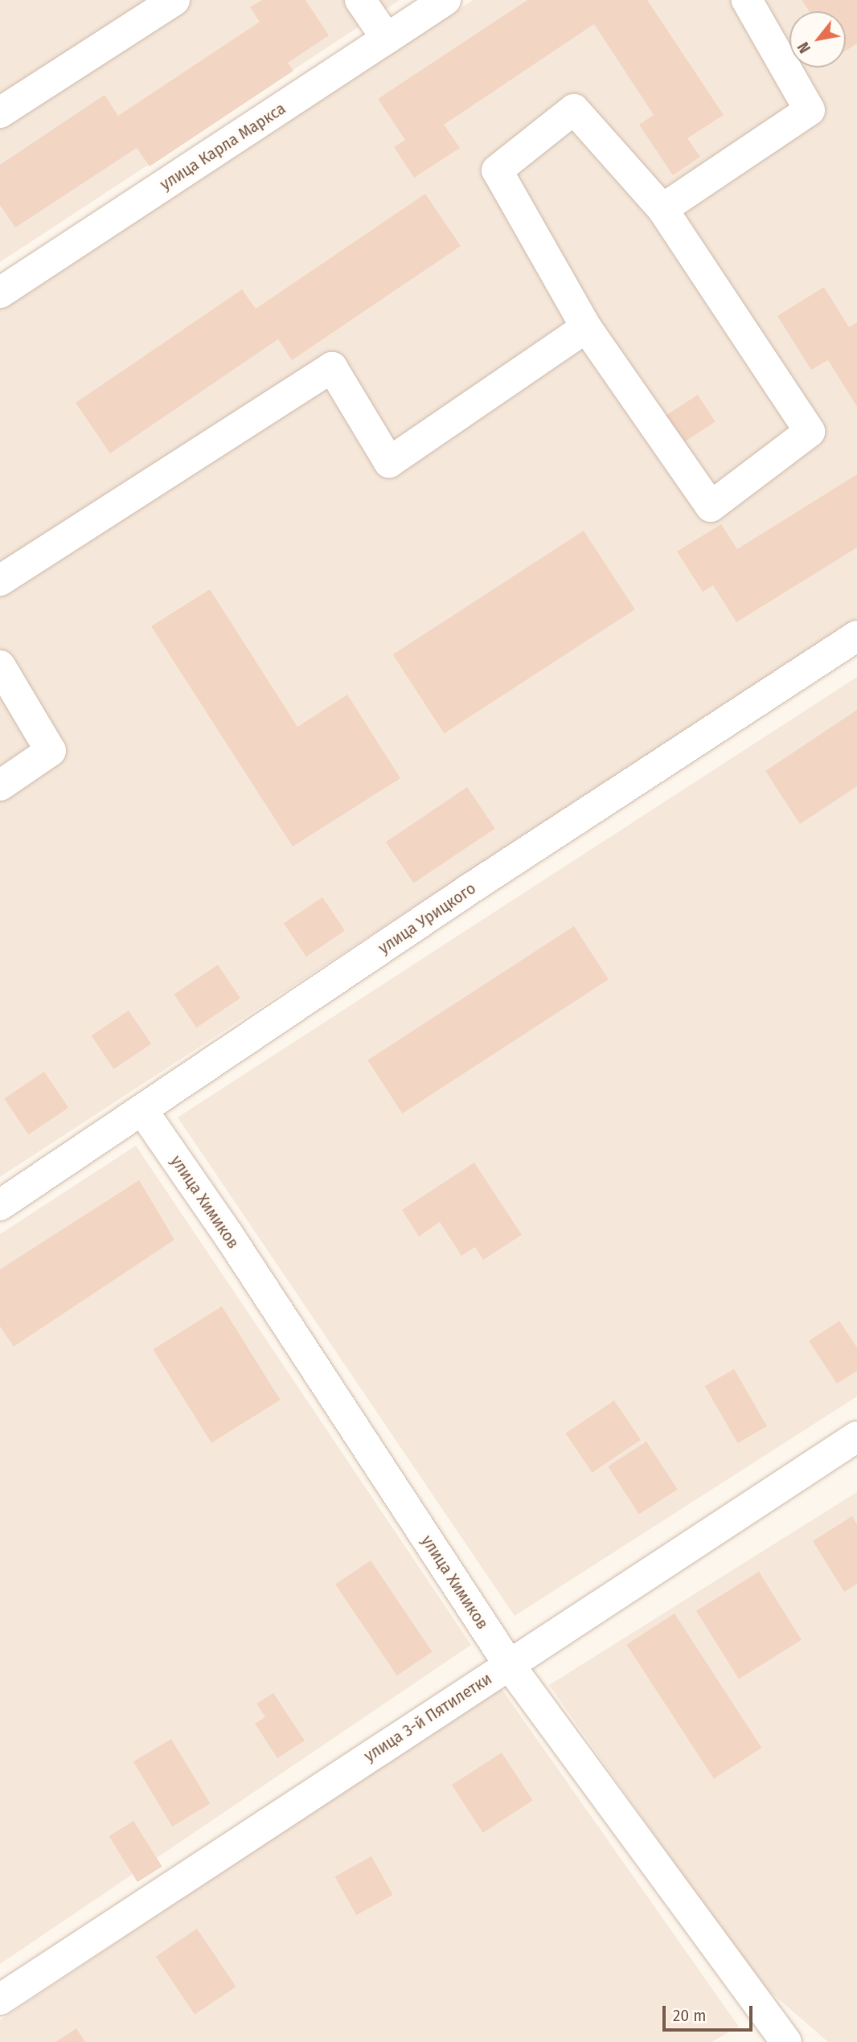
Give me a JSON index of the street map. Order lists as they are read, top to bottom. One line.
{"streets":{"street":["улица Карла Маркса","улица Урицкого","улица Химиков","улица 3-й Пятилетки"]},"crossings":[["улица Урицкого","улица Химиков"],["улица Химиков","улица 3-й Пятилетки"]],"scale_bar":"20 m","north":"bottom left"}
